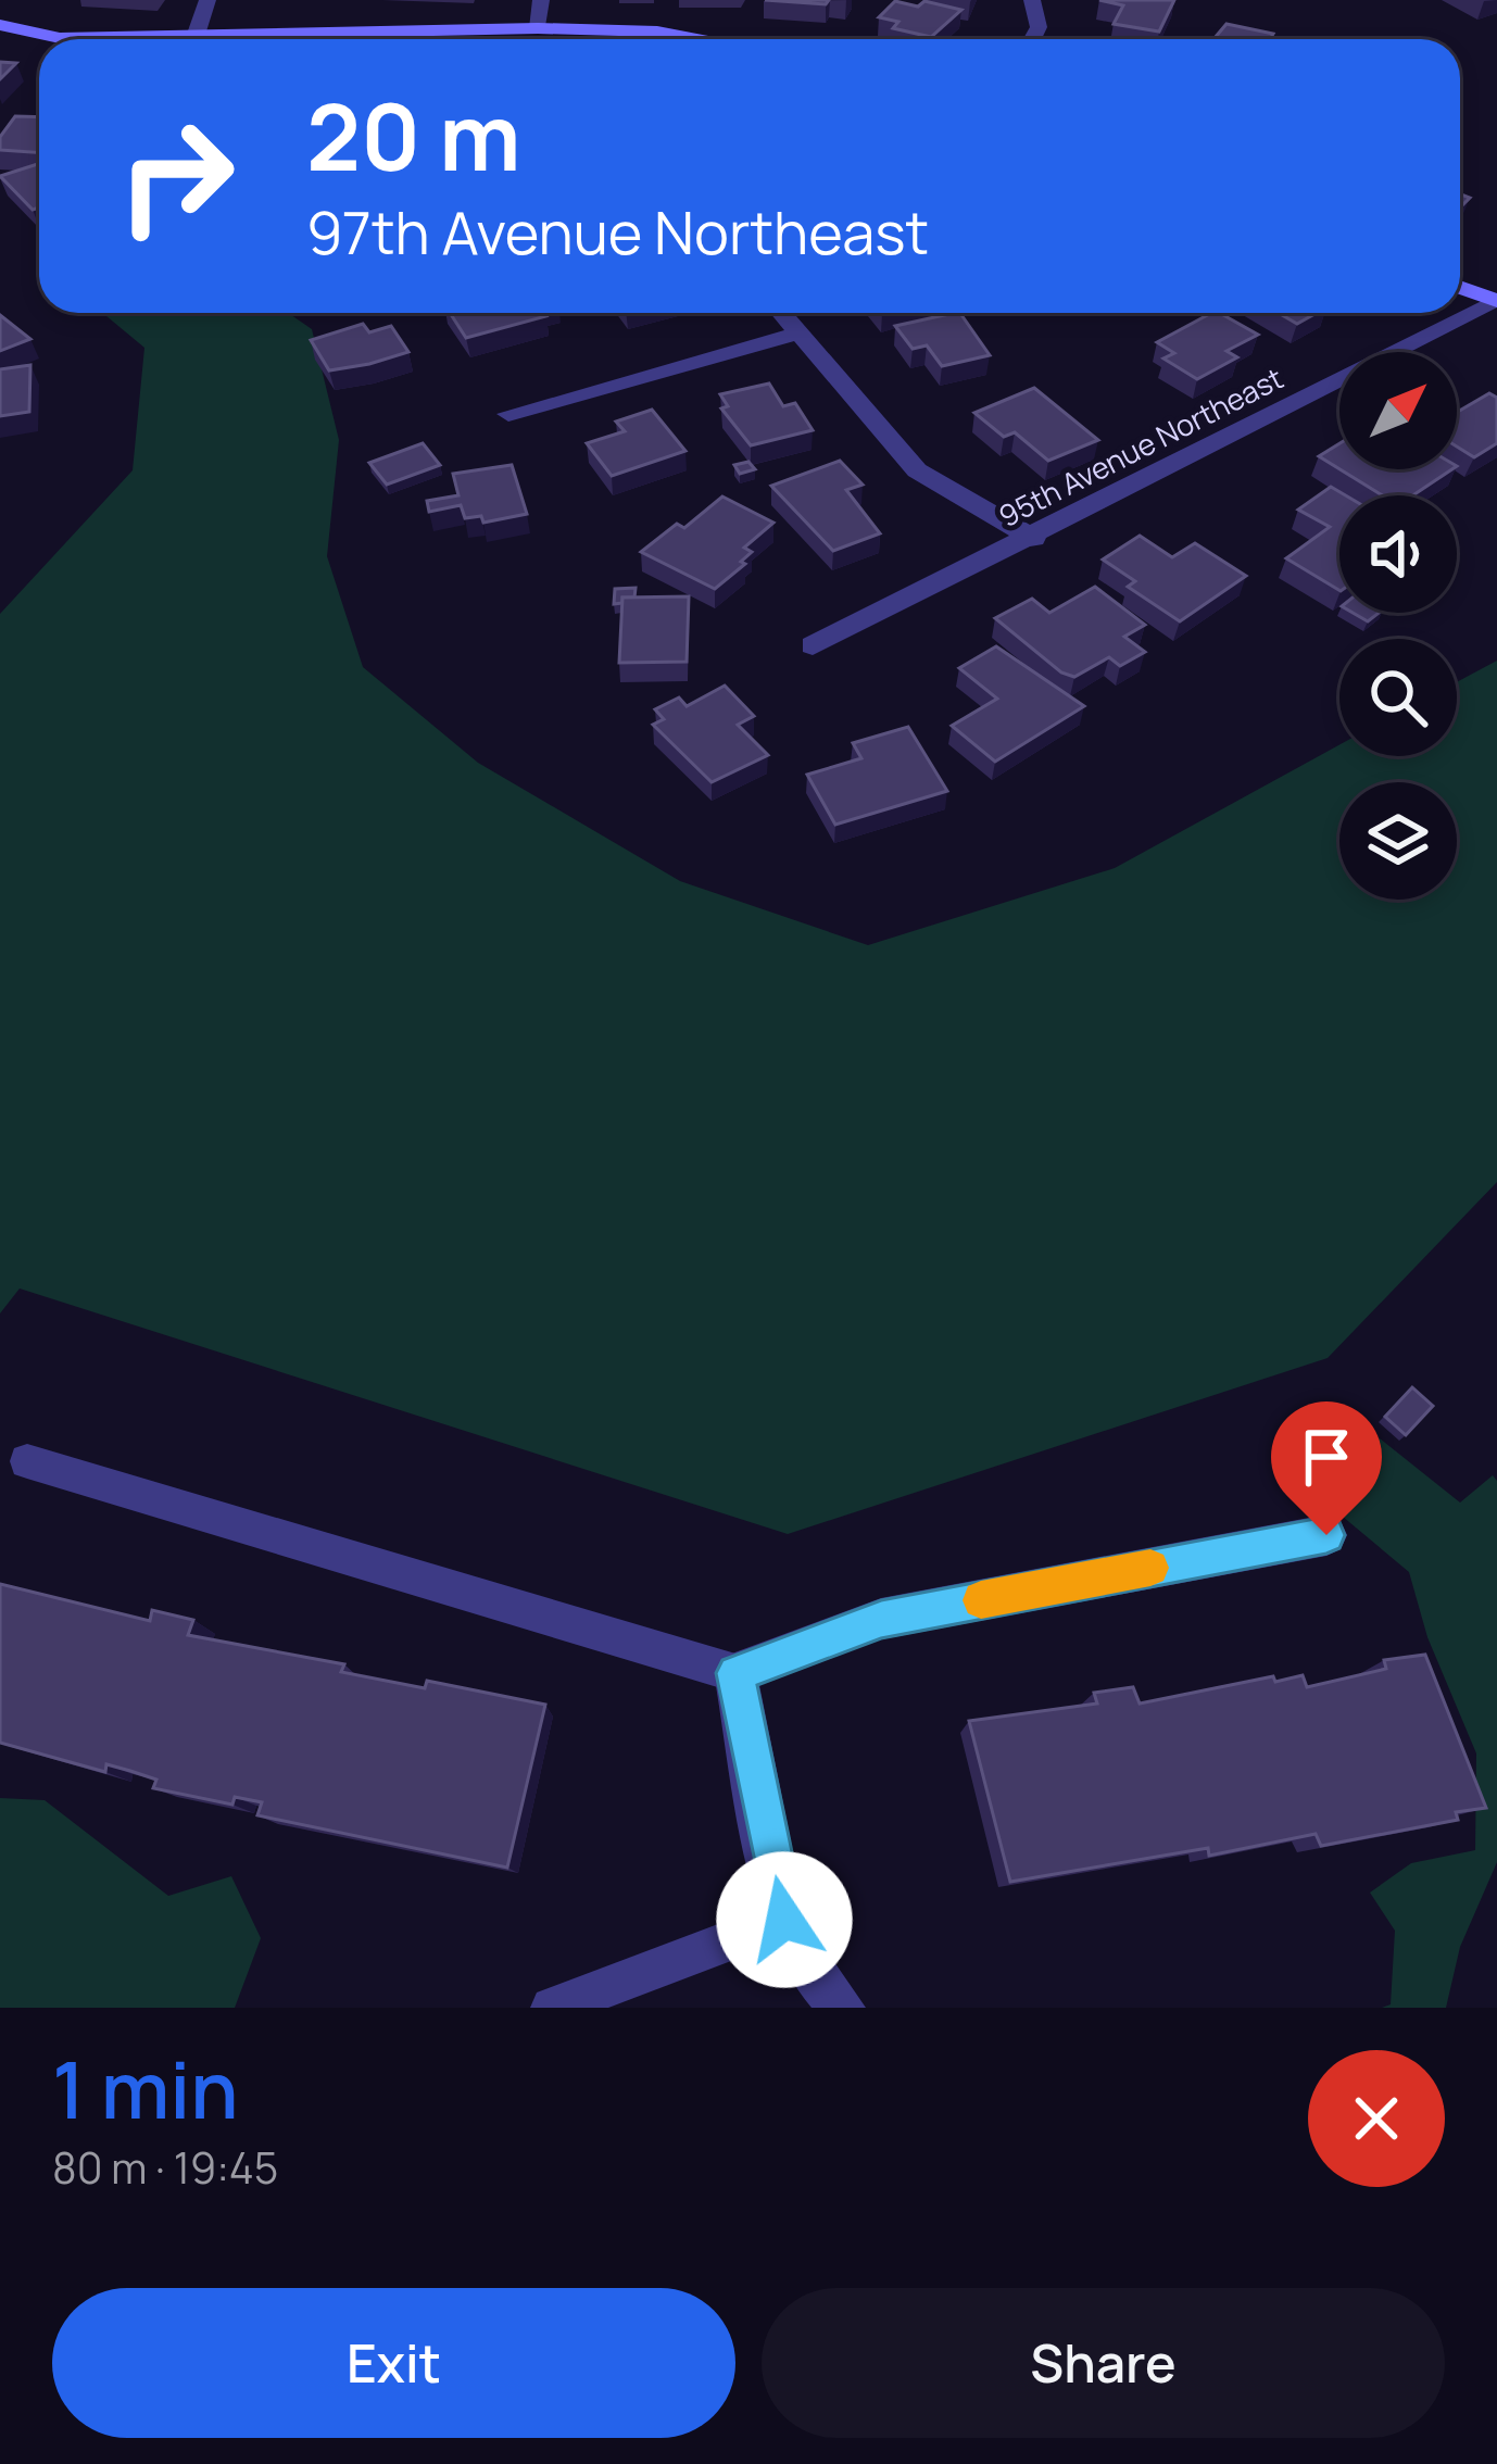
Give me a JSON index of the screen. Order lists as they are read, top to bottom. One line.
{"streets":{"street":["95th Avenue Northeast"]},"north":"top right","page":{"turn":["20 m","97th Avenue Northeast"],"heading":["1 min","80 m · 19:45"],"buttons":["Exit","Share"]}}
